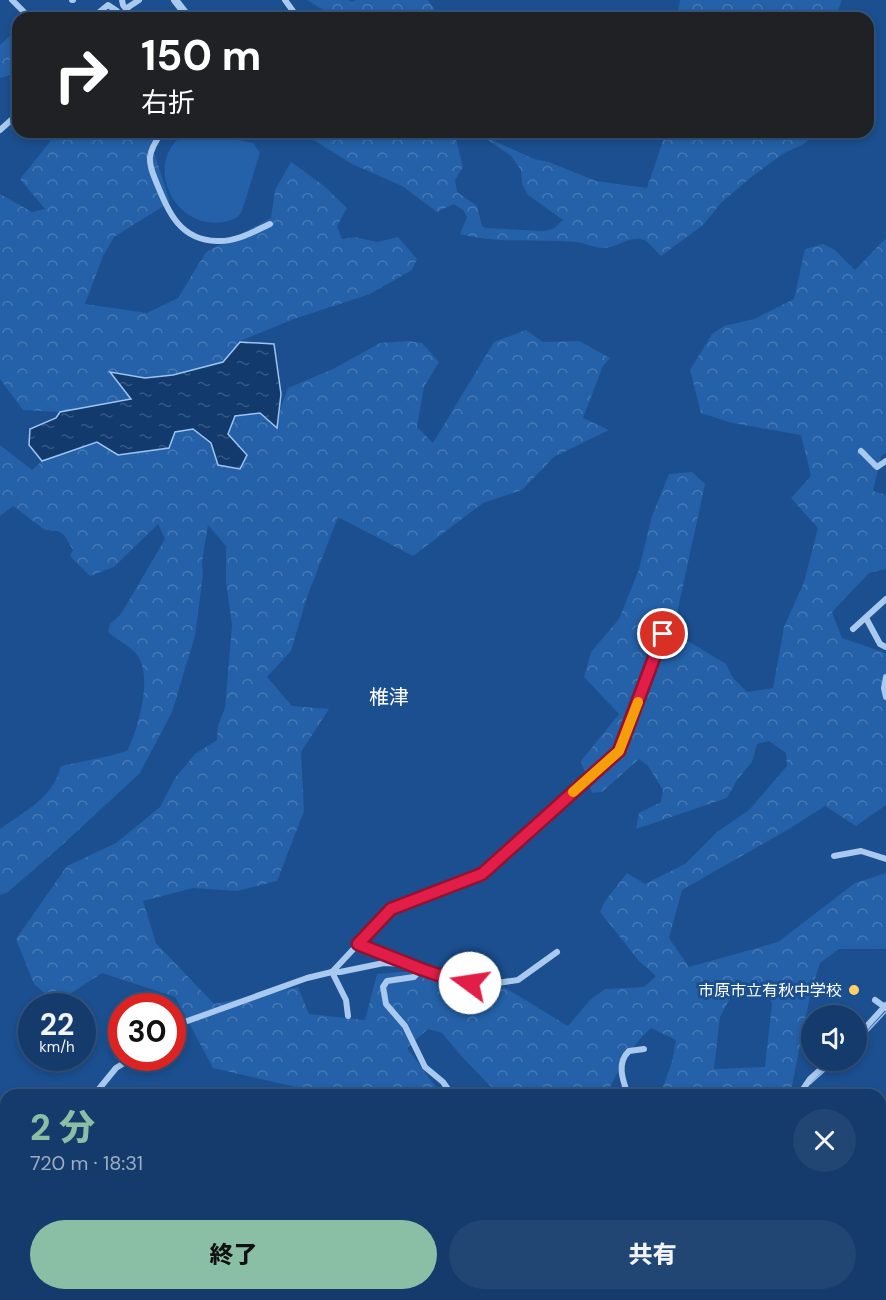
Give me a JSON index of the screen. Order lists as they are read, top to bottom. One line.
{"districts":["椎津"],"places":["市原市立有秋中学校"],"page":{"turn":["150 m","右折"],"speed":"22 km/h","limit":"30","heading":["2 分","720 m · 18:31"],"buttons":["終了","共有"]}}
